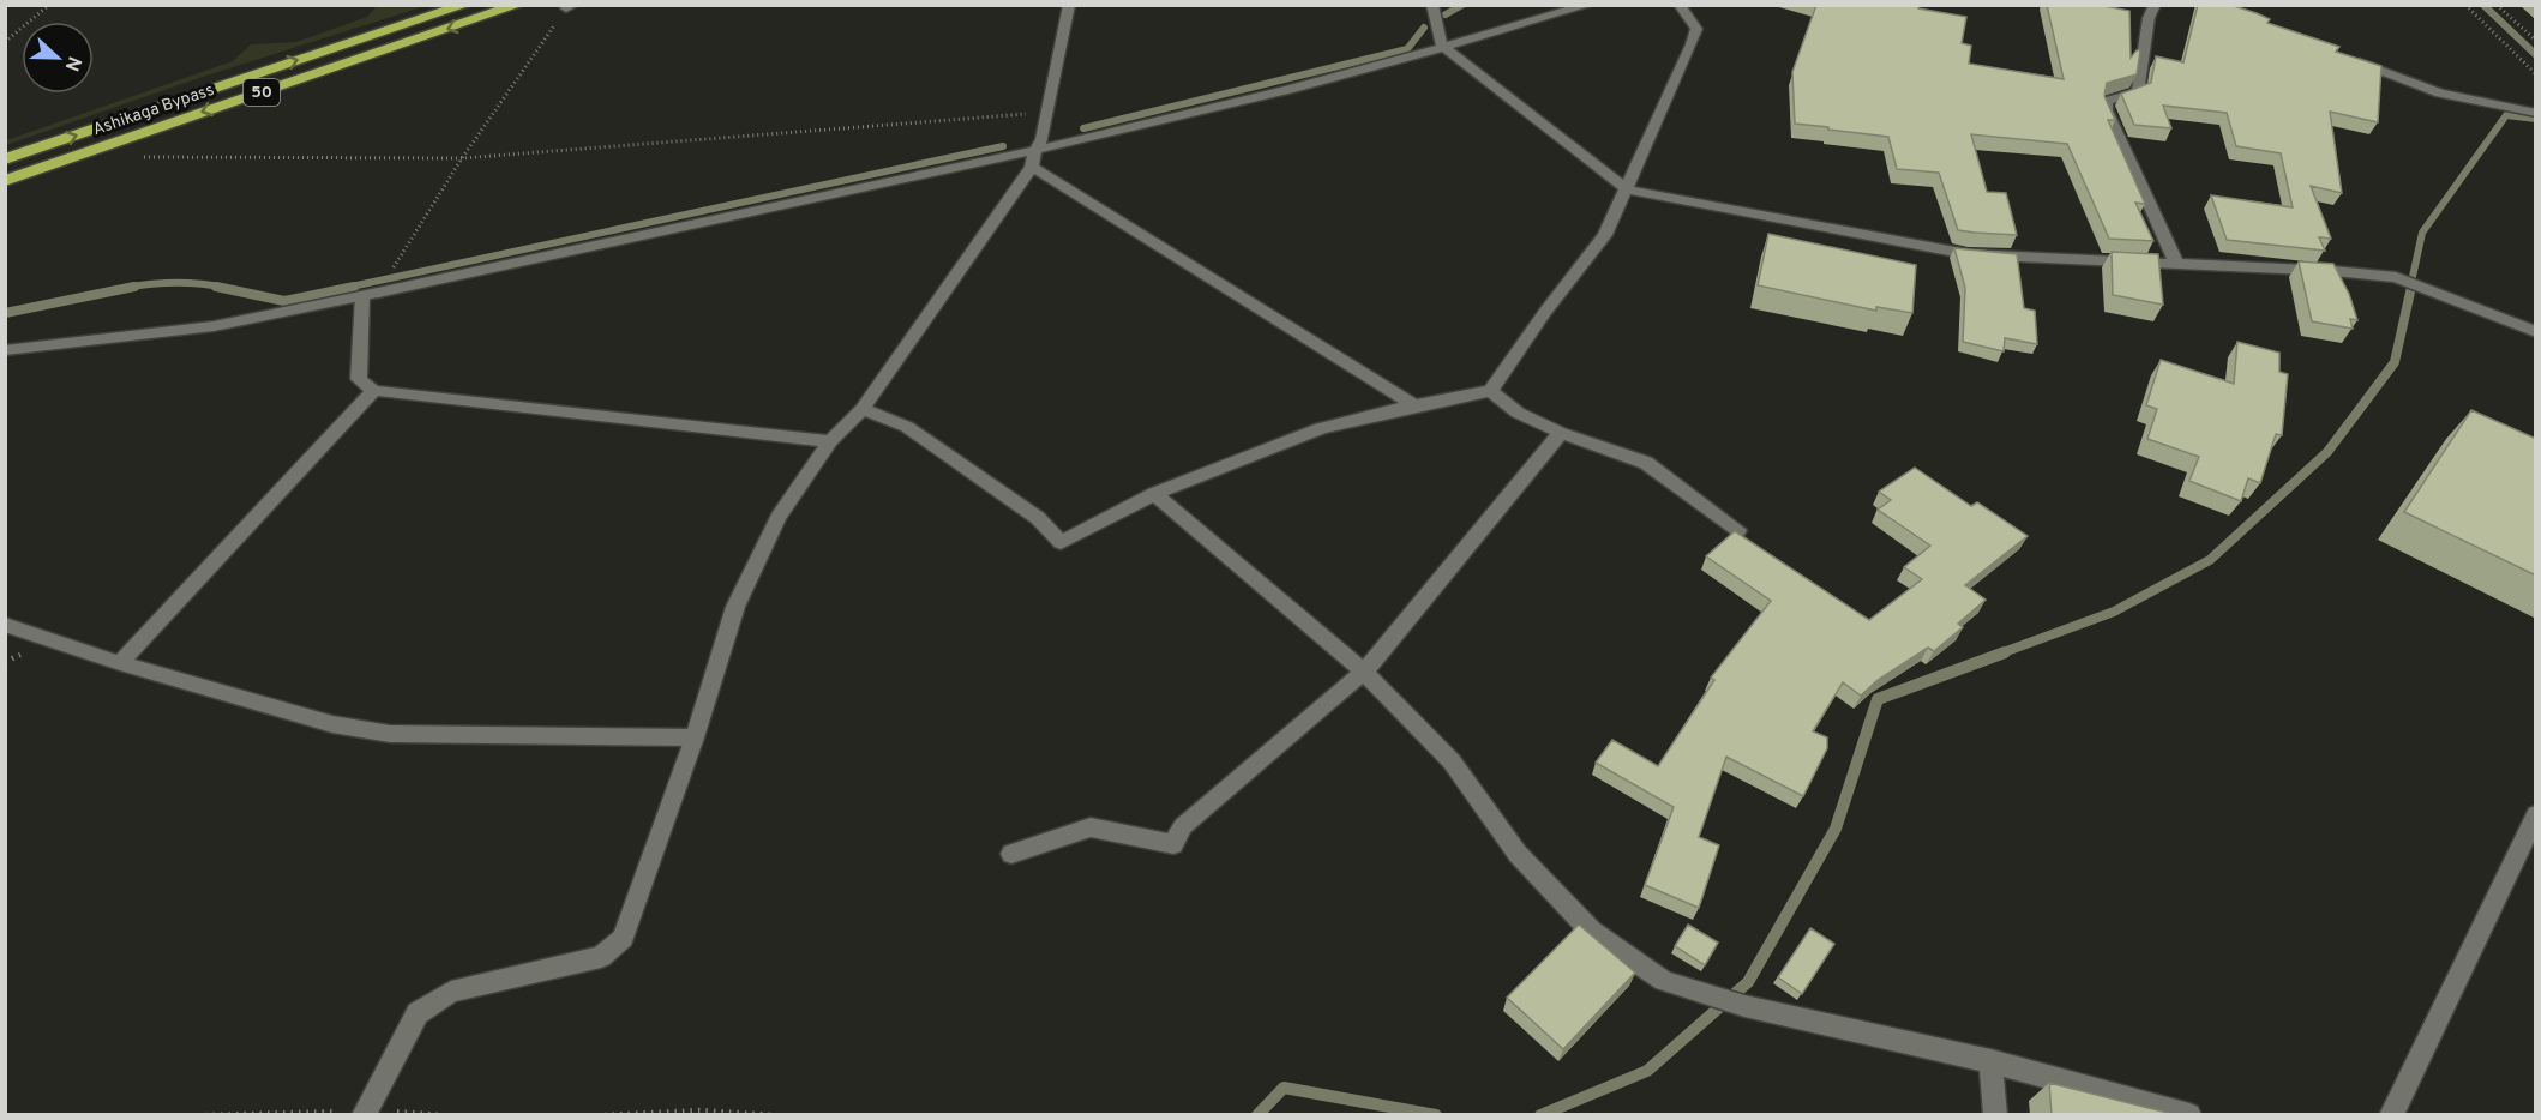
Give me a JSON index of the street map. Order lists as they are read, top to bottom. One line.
{"streets":{"highway":["50","Ashikaga Bypass"]},"north":"right"}
